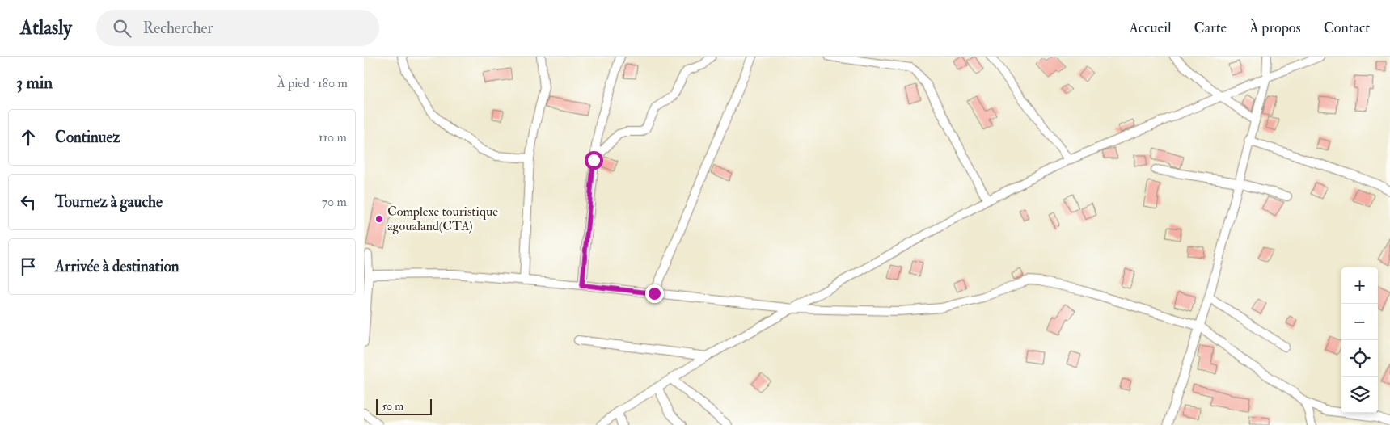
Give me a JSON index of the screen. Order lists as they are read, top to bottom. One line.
{"places":["Complexe touristique agoualand(CTA)"],"scale_bar":"50 m","page":{"header":"Atlasly","search":"Rechercher","nav":["Accueil","Carte","À propos","Contact"],"heading":["3 min","À pied · 180 m"],"list":[["Continuez","110 m"],["Tournez à gauche","70 m"],"Arrivée à destination"],"map_buttons":["+","−"],"scale":"50 m"}}
